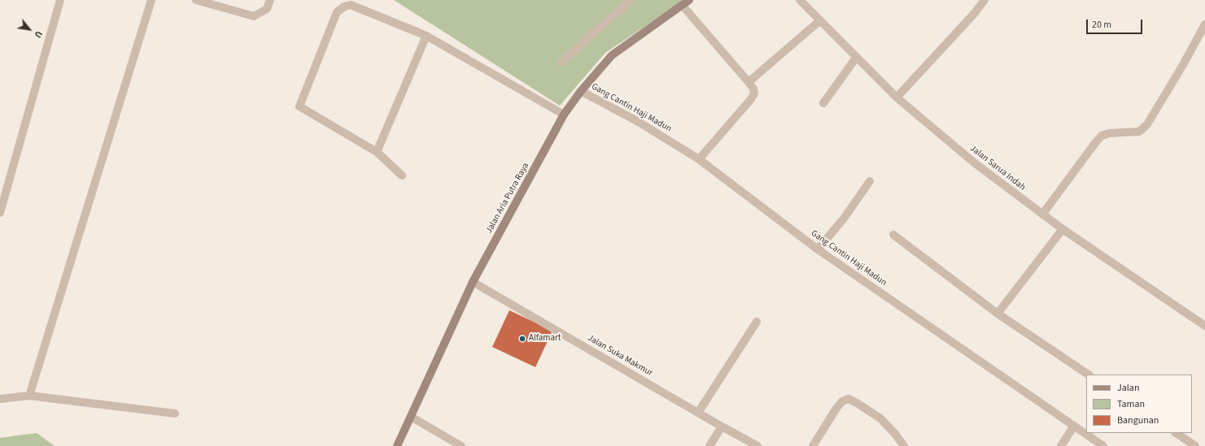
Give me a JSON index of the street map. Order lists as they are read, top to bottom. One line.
{"streets":{"main road":["Jalan Aria Putra Raya"],"street":["Gang Cantin Haji Madun","Jalan Sarua Indah","Jalan Suka Makmur"]},"crossings":[["Gang Cantin Haji Madun","Jalan Aria Putra Raya"],["Jalan Aria Putra Raya","Jalan Suka Makmur"]],"places":["Alfamart"],"legend":["Jalan","Taman","Bangunan"],"scale_bar":"20 m","north":"bottom right"}
